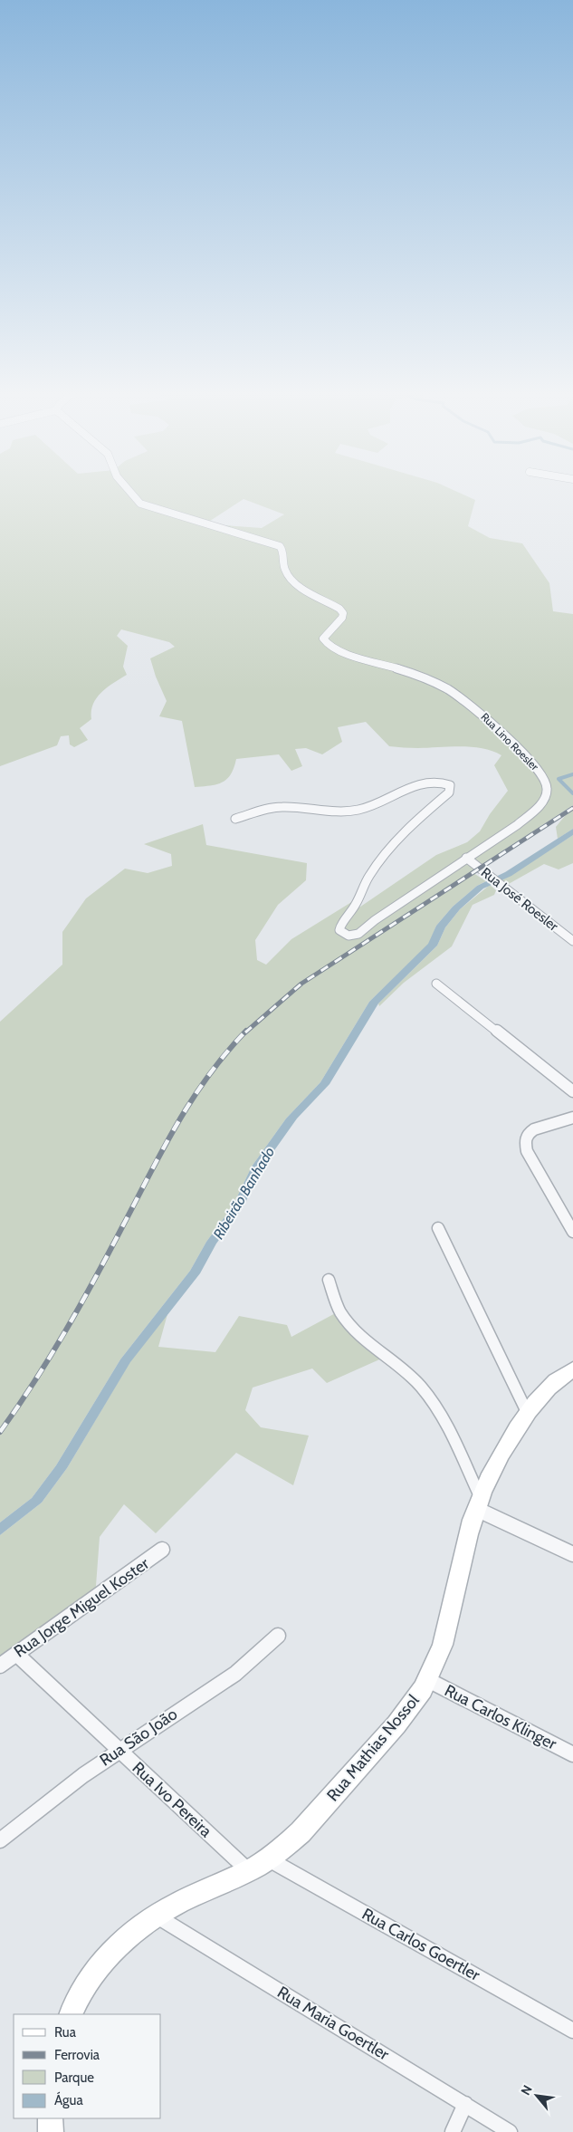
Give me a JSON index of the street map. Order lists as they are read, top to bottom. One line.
{"streets":{"street":["Rua Lino Roesler","Rua José Roesler","Rua Jorge Miguel Koster","Rua Carlos Klinger","Rua São João","Rua Mathias Nossol","Rua Ivo Pereira","Rua Carlos Goertler","Rua Maria Goertler"]},"crossings":[["Rua Lino Roesler","Rua José Roesler"],["Rua Jorge Miguel Koster","Rua Ivo Pereira"],["Rua Carlos Klinger","Rua Mathias Nossol"],["Rua São João","Rua Ivo Pereira"],["Rua Mathias Nossol","Rua Ivo Pereira"],["Rua Mathias Nossol","Rua Carlos Goertler"],["Rua Mathias Nossol","Rua Maria Goertler"]],"water":["Ribeirão Banhado"],"legend":["Rua","Ferrovia","Parque","Água"],"north":"top left"}
